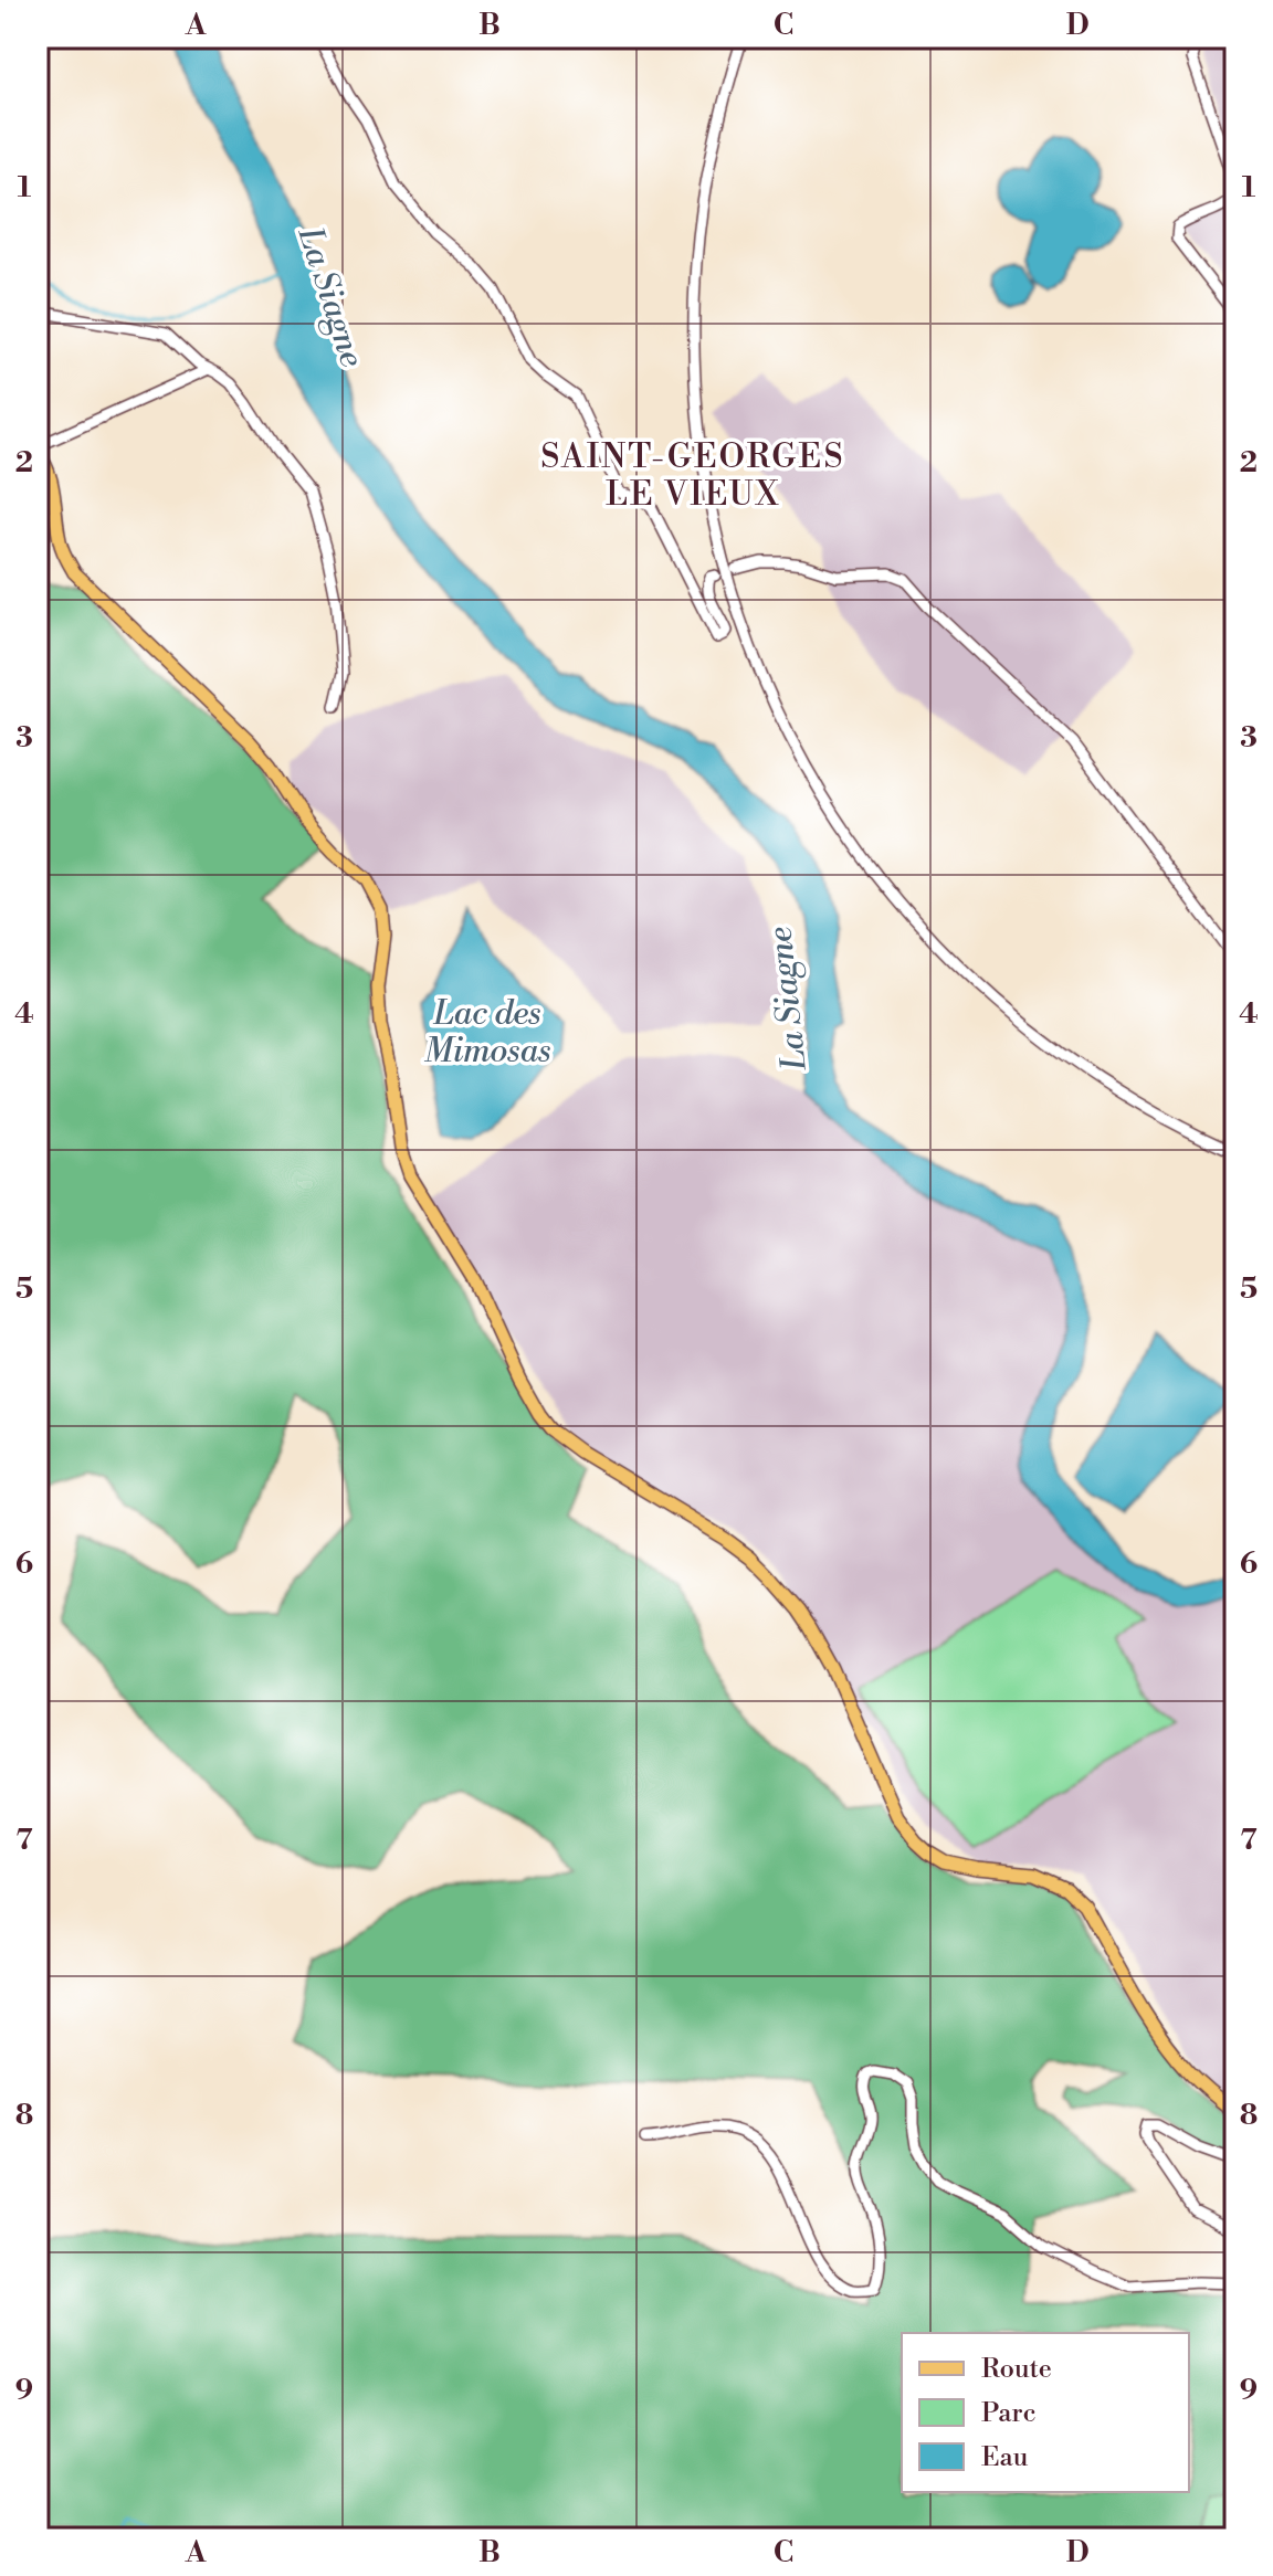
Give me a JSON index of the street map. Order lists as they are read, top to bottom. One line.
{"districts":["SAINT-GEORGES LE VIEUX"],"water":["La Siagne","Lac des Mimosas"],"legend":["Route","Parc","Eau"],"grid":{"columns":["A","B","C","D"],"rows":["1","2","3","4","5","6","7","8","9"]}}
